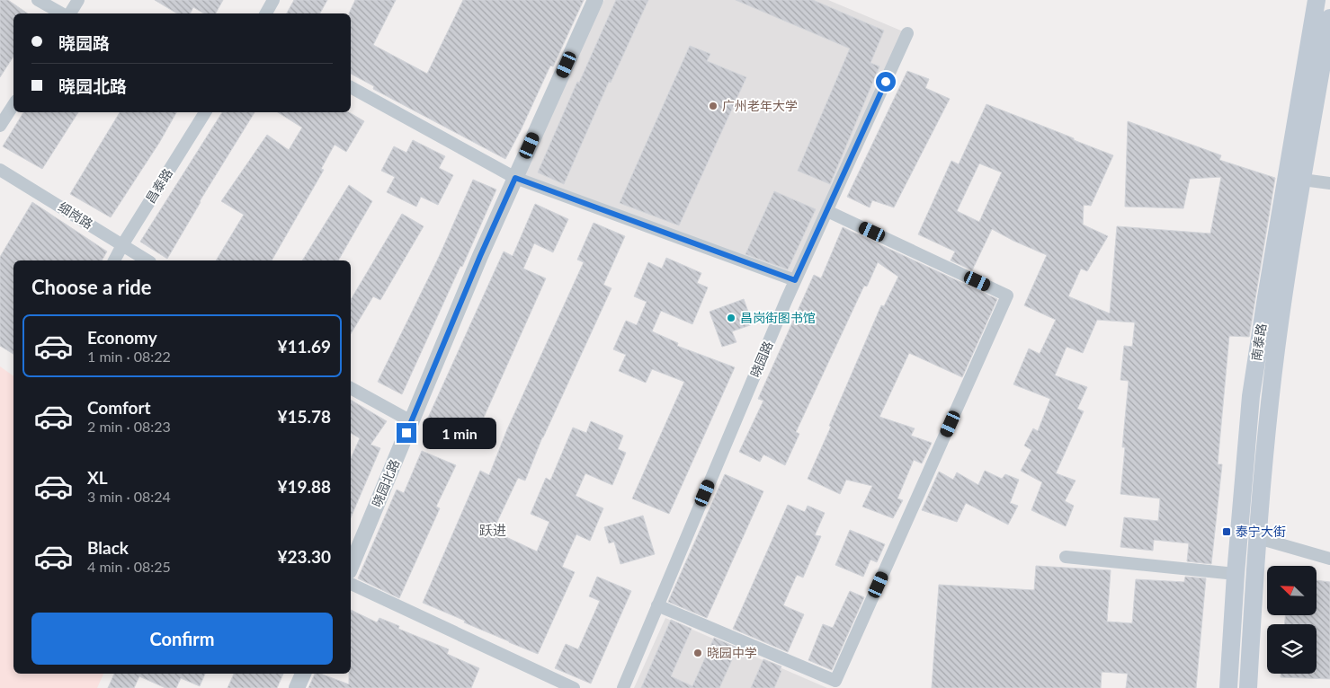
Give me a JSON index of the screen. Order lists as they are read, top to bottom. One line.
{"streets":{"main road":["南泰路"],"street":["昌泰路","细岗路","晓园路","晓园北路"]},"crossings":[["昌泰路","细岗路"]],"districts":["跃进"],"places":{"other":["广州老年大学","昌岗街图书馆","晓园中学"],"transit":["泰宁大街"]},"north":"top left","page":{"banner":["晓园路","晓园北路"],"heading":"Choose a ride","list":[{"name":"Economy","note":"1 min · 08:22","value":"¥11.69"},{"name":"Comfort","note":"2 min · 08:23","value":"¥15.78"},{"name":"XL","note":"3 min · 08:24","value":"¥19.88"},{"name":"Black","note":"4 min · 08:25","value":"¥23.30"}],"bubble":"1 min","buttons":"Confirm"}}
